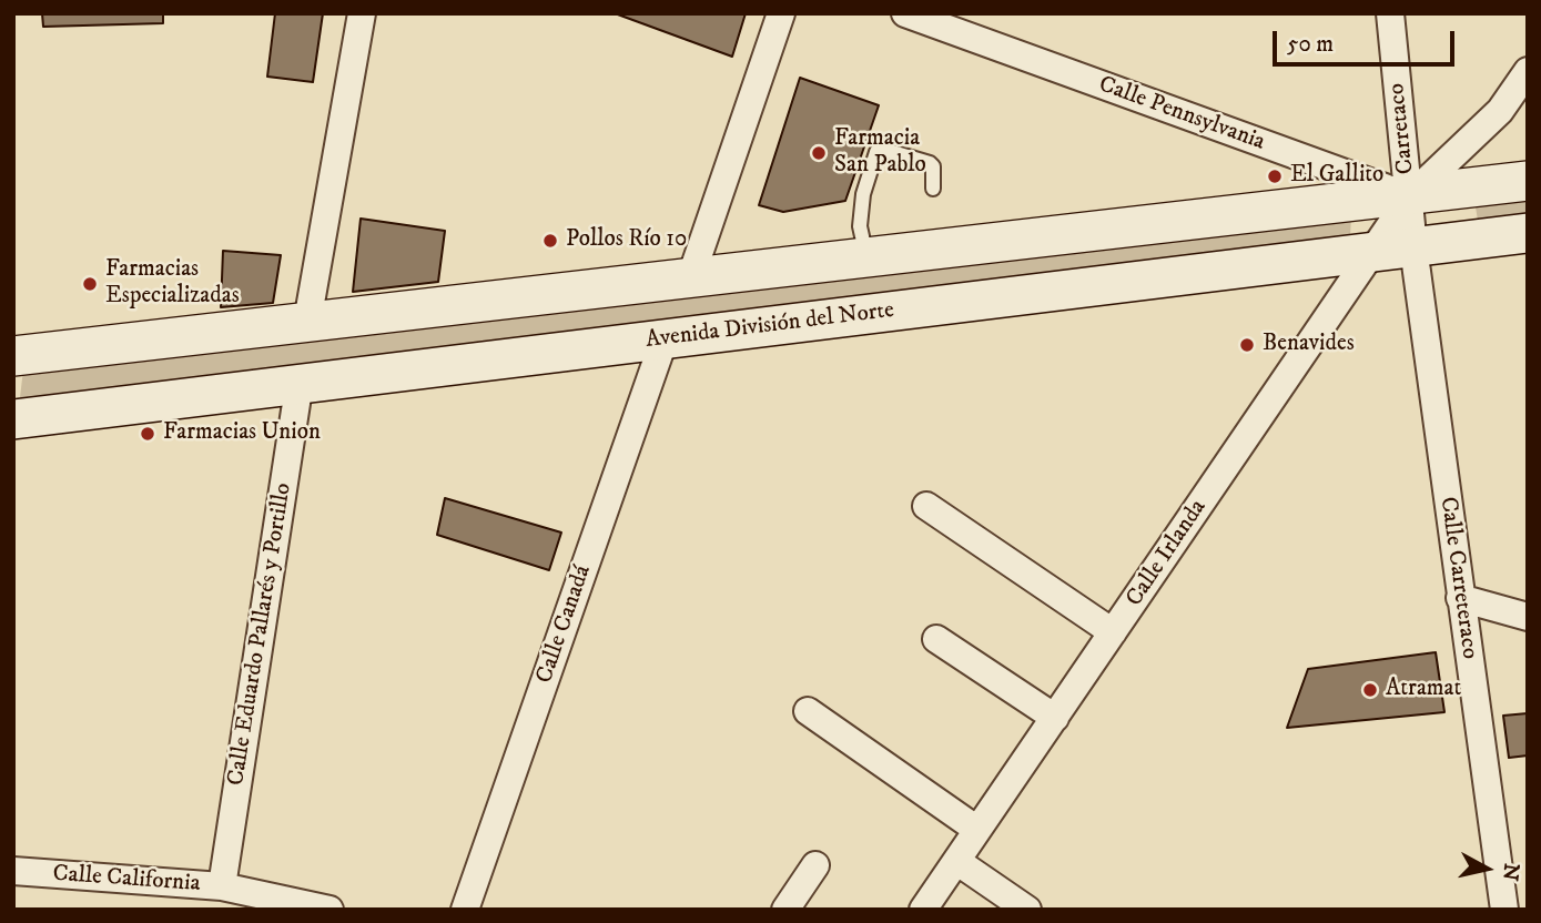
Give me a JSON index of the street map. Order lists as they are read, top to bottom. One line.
{"streets":{"main road":["Avenida División del Norte"],"street":["Calle Pennsylvania","Carretaco","Calle Irlanda","Calle Carreteraco","Calle Canadá","Calle Eduardo Pallarés y Portillo","Calle California"]},"crossings":[["Calle Pennsylvania","Carretaco"],["Calle Pennsylvania","Calle Irlanda"],["Carretaco","Calle Irlanda"],["Avenida División del Norte","Calle Irlanda"],["Avenida División del Norte","Calle Carreteraco"],["Avenida División del Norte","Calle Canadá"],["Avenida División del Norte","Calle Eduardo Pallarés y Portillo"],["Calle Eduardo Pallarés y Portillo","Calle California"]],"places":["Farmacia San Pablo","El Gallito","Pollos Río 10","Farmacias Especializadas","Benavides","Farmacias Union","Atramat"],"scale_bar":"50 m","north":"right"}
